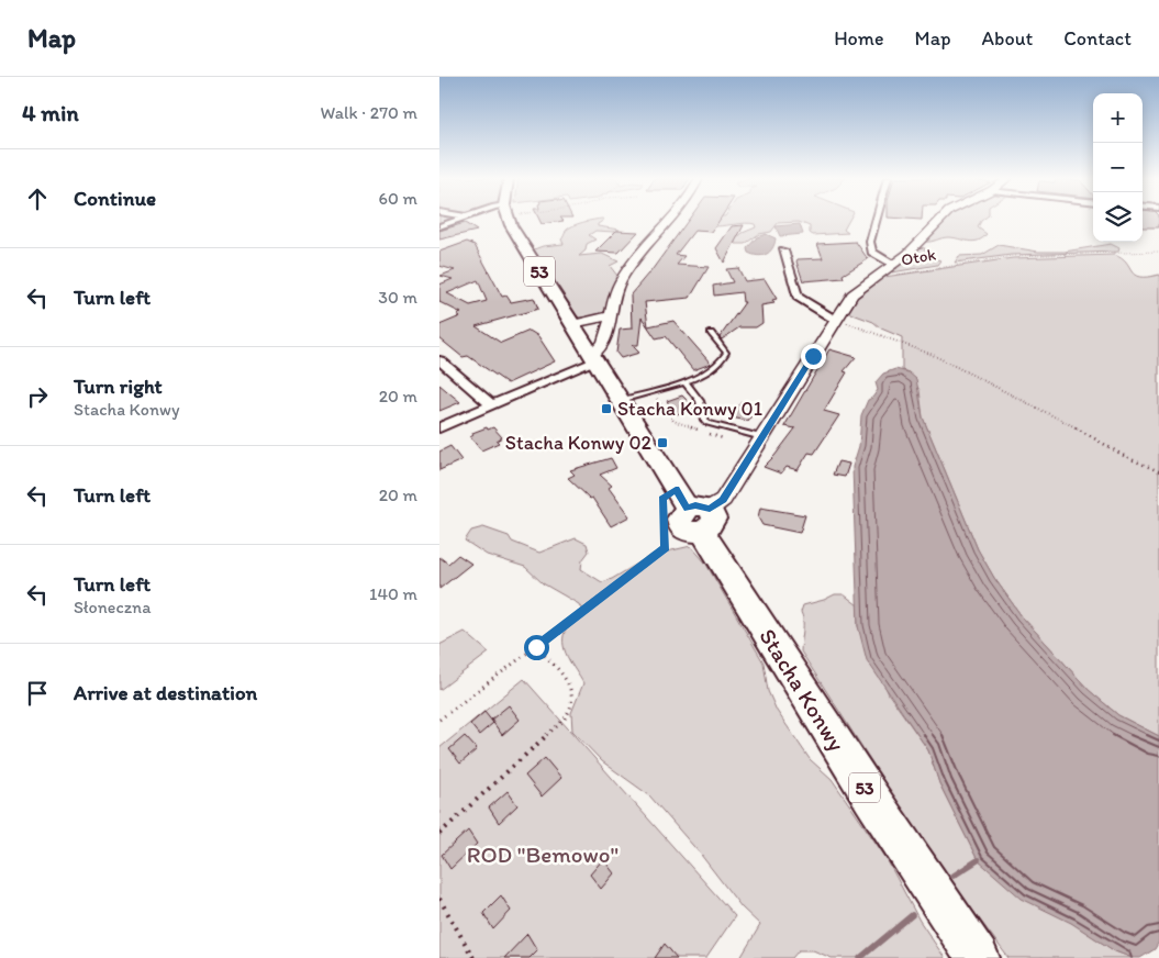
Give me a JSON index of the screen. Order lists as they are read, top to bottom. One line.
{"streets":{"main road":["53","Stacha Konwy"],"path":["Otok"]},"parks":["ROD \"Bemowo\""],"places":{"transit":["Stacha Konwy 01","Stacha Konwy 02"]},"page":{"header":"Map","nav":["Home","Map","About","Contact"],"heading":["4 min","Walk · 270 m"],"map_buttons":["+","−"],"list":[["Continue","60 m"],["Turn left","30 m"],["Turn right","Stacha Konwy","20 m"],["Turn left","20 m"],["Turn left","Słoneczna","140 m"],"Arrive at destination"]}}
